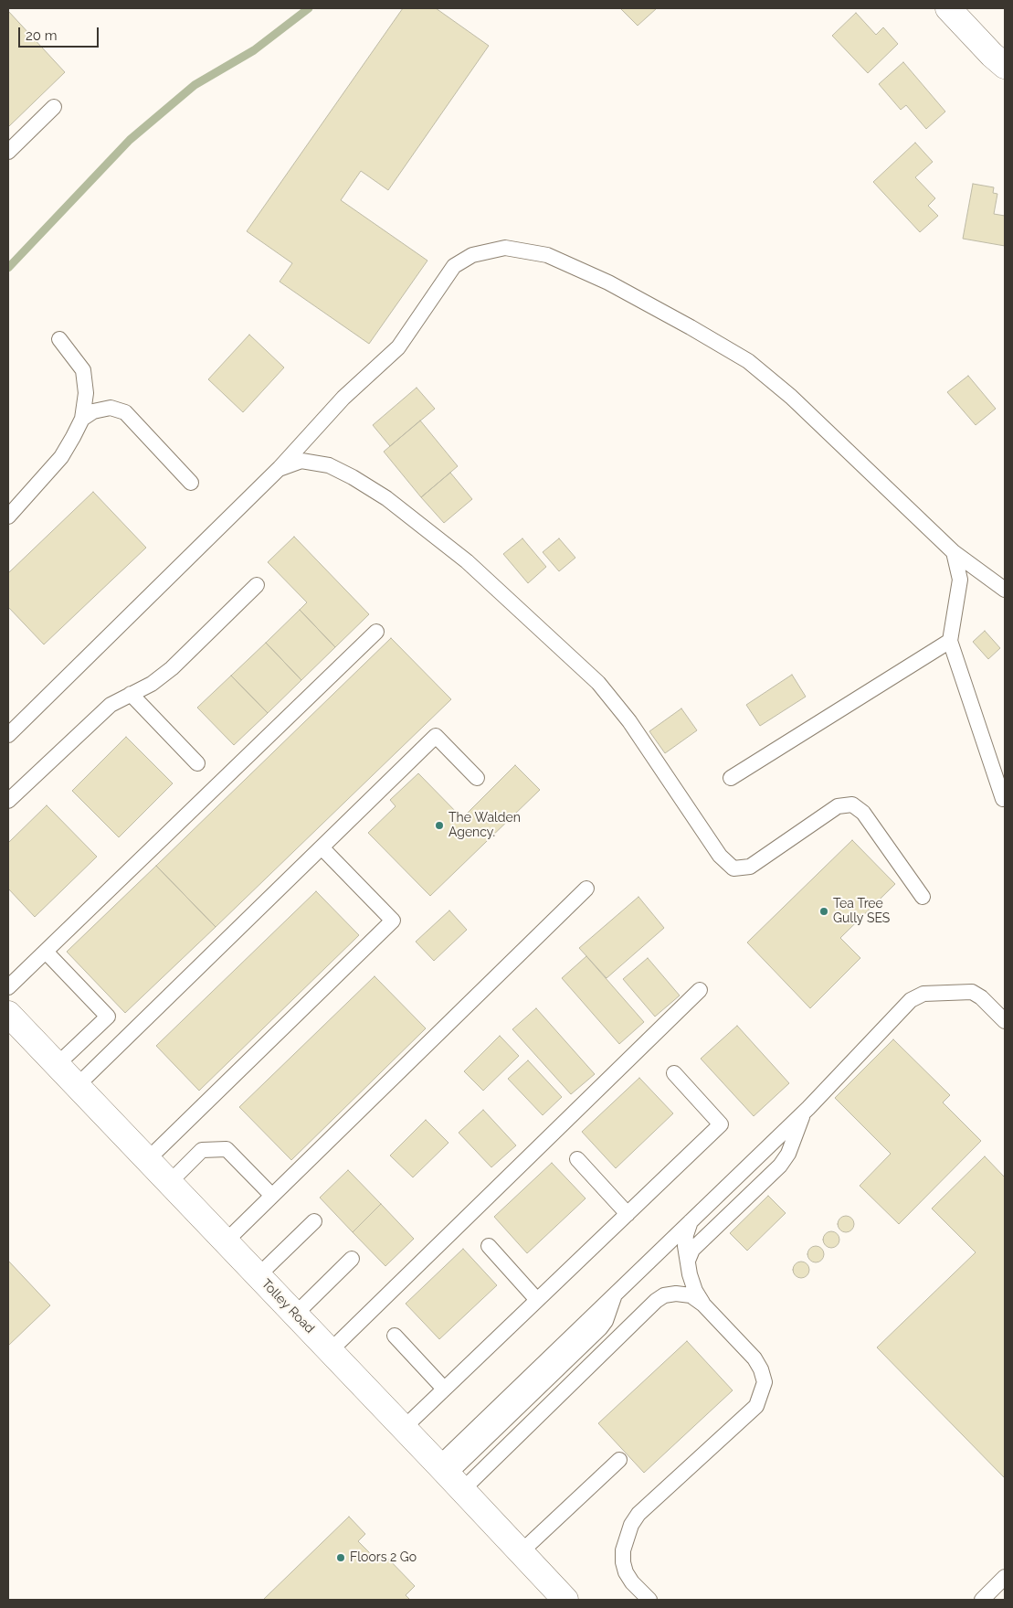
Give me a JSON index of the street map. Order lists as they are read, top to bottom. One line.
{"streets":{"main road":["Tolley Road"]},"places":["The Walden Agency.","Tea Tree Gully SES","Floors 2 Go"],"scale_bar":"20 m"}
